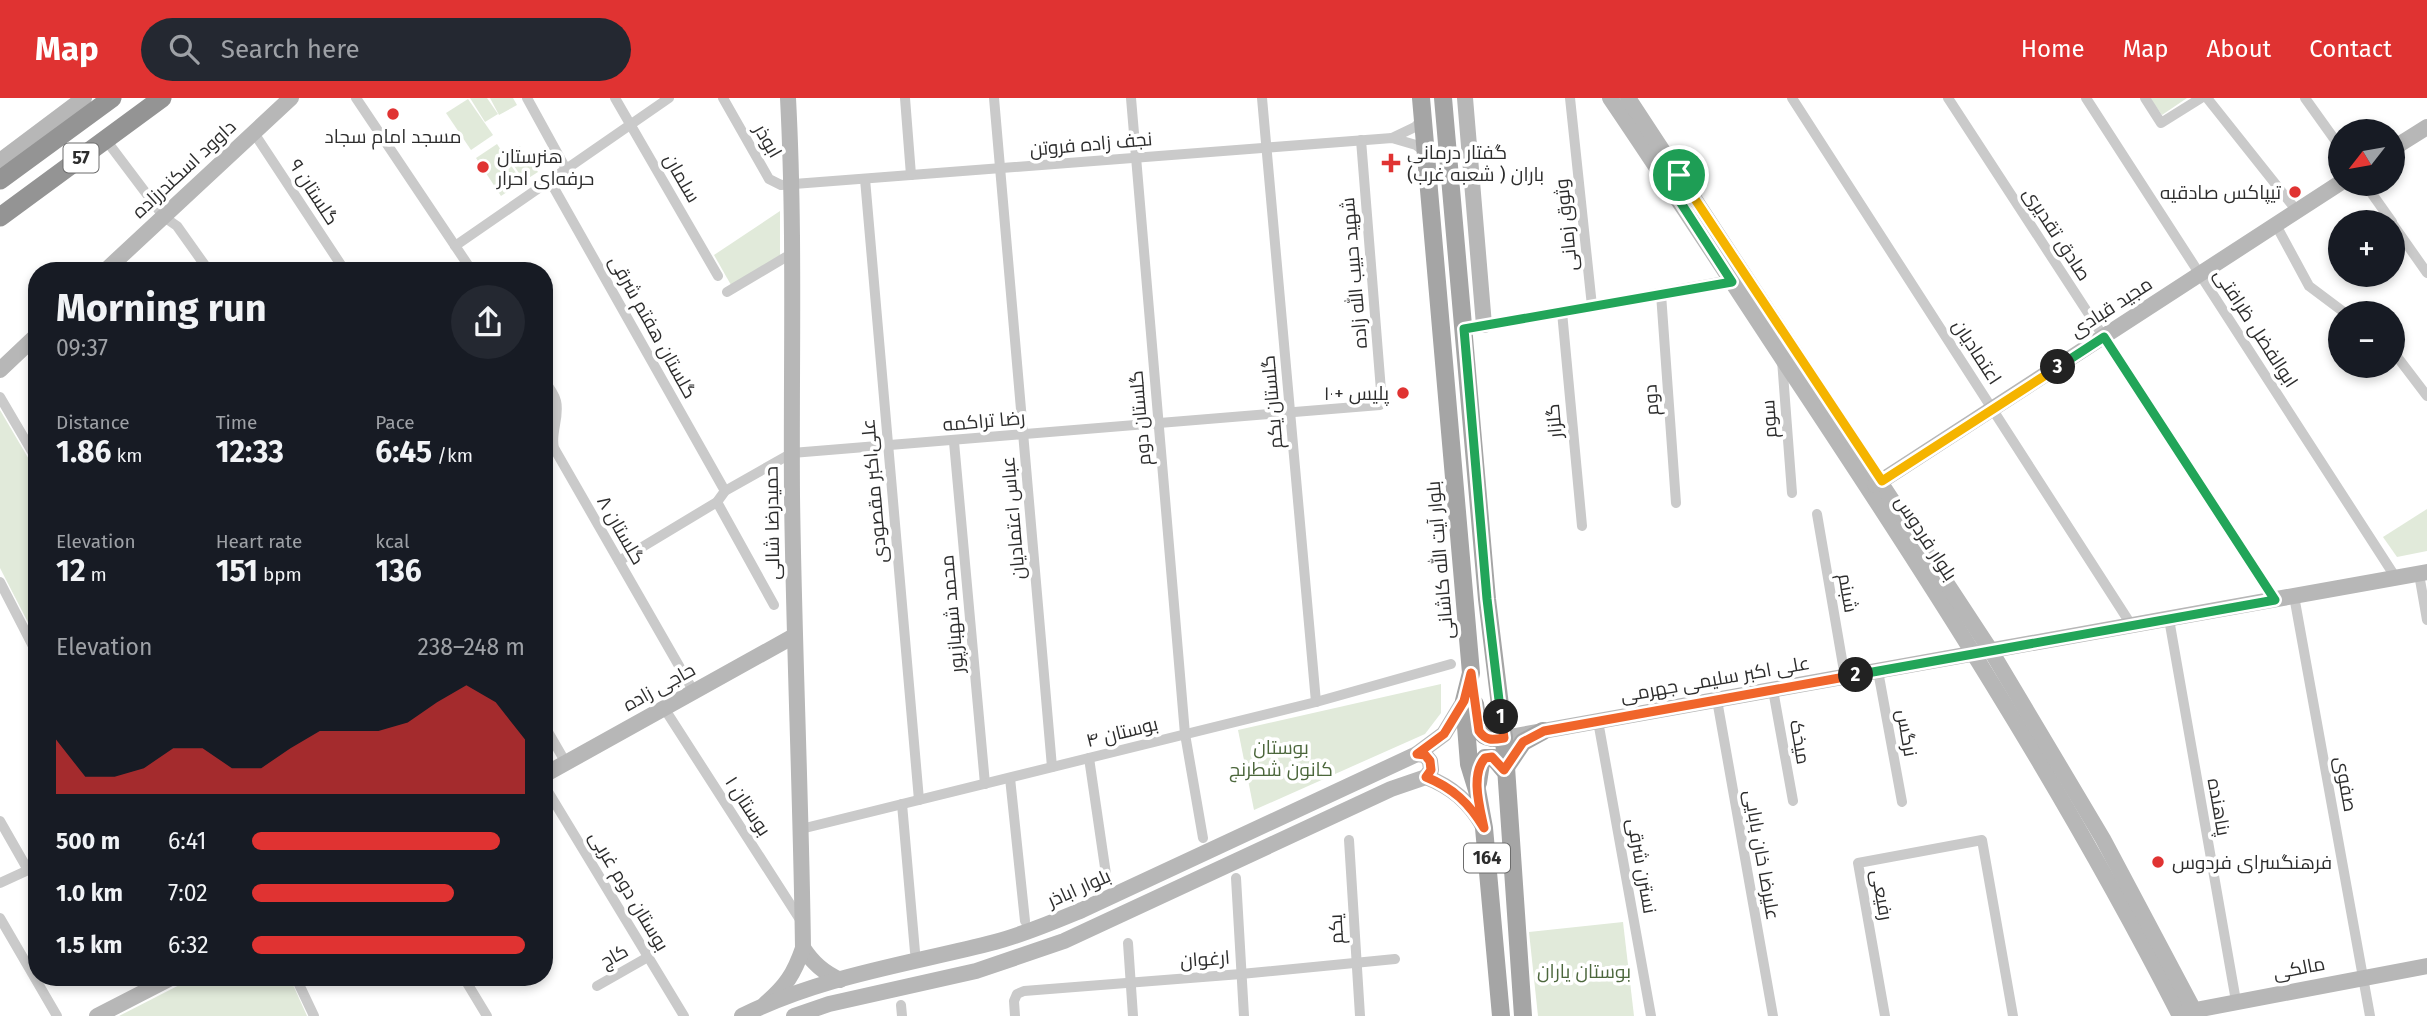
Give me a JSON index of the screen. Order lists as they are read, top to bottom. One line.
{"streets":{"highway":["57"],"main road":["داوود اسکندرزاده","مجید قبادی","حمیدرضا شالی","بلوار فردوس","بلوار آیت الله کاشانی","علی اکبر سلیمی جهرمی","حاجی زاده","164","بلوار اباذر","مالکی"],"street":["ابوذر","نجف زاده فروتن","سلمان","گلستان ۹","وثوق زمانی","صادق تقدیری","شهید حبیب الله زاده","گلستان هفتم شرقی","ابوالفضل ظرافتی","اعتمادیان","دوم","گلستان یکم","گلستان دوم","سوم","رضا تراکمه","گلزار","علی‌اکبر مقصودی","عباس اعتمادیان","گلستان ٨","شبنم","محمد شهبازپور","بوستان ۴","نرگس","میخک","صفوی","بوستان ۱","پناهنده","علیرضا خان بابایی","نسترن شرقی","بوستان دوم غربی","رفیعی","یکم","کاج","ارغوان"]},"crossings":[["ابوذر","نجف زاده فروتن"],["ابوذر","حمیدرضا شالی"],["نجف زاده فروتن","شهید حبیب الله زاده"],["نجف زاده فروتن","گلستان یکم"],["نجف زاده فروتن","گلستان دوم"],["نجف زاده فروتن","علی‌اکبر مقصودی"],["نجف زاده فروتن","عباس اعتمادیان"],["نجف زاده فروتن","حمیدرضا شالی"],["نجف زاده فروتن","بلوار آیت الله کاشانی"],["داوود اسکندرزاده","گلستان ۹"],["صادق تقدیری","مجید قبادی"],["شهید حبیب الله زاده","رضا تراکمه"],["مجید قبادی","ابوالفضل ظرافتی"],["مجید قبادی","اعتمادیان"],["مجید قبادی","بلوار فردوس"],["گلستان هفتم شرقی","رضا تراکمه"],["گلستان یکم","رضا تراکمه"],["گلستان یکم","بوستان ۴"],["گلستان دوم","رضا تراکمه"],["گلستان دوم","بوستان ۴"],["سوم","بلوار فردوس"],["رضا تراکمه","علی‌اکبر مقصودی"],["رضا تراکمه","عباس اعتمادیان"],["رضا تراکمه","حمیدرضا شالی"],["رضا تراکمه","گلستان ٨"],["رضا تراکمه","محمد شهبازپور"],["علی‌اکبر مقصودی","بوستان ۴"],["عباس اعتمادیان","بوستان ۴"],["حمیدرضا شالی","حاجی زاده"],["حمیدرضا شالی","بوستان ۴"],["حمیدرضا شالی","بوستان ۱"],["گلستان ٨","حاجی زاده"],["بلوار فردوس","علی اکبر سلیمی جهرمی"],["بلوار فردوس","مالکی"],["بلوار آیت الله کاشانی","بلوار اباذر"],["شبنم","علی اکبر سلیمی جهرمی"],["محمد شهبازپور","بوستان ۴"],["علی اکبر سلیمی جهرمی","نرگس"],["علی اکبر سلیمی جهرمی","میخک"],["علی اکبر سلیمی جهرمی","علیرضا خان بابایی"],["علی اکبر سلیمی جهرمی","164"],["علی اکبر سلیمی جهرمی","نسترن شرقی"],["حاجی زاده","بوستان ۱"],["صفوی","مالکی"],["پناهنده","مالکی"],["بوستان دوم غربی","کاج"],["یکم","ارغوان"]],"parks":["بوستان کانون شطرنج","بوستان یاران"],"places":{"other":["مسجد امام سجاد","هنرستان حرفه‌ای احرار","تیپاکس صادقیه","پلیس +۱۰","فرهنگسرای فردوس"],"health":["گفتار درمانی باران ( شعبه غرب)"]},"north":"bottom left","page":{"header":"Map","search":"Search here","nav":["Home","Map","About","Contact"],"map_buttons":["+","−"],"heading":["Morning run","09:37"],"pins":["3","2","1"],"stats":[["Distance","1.86 km"],["Time","12:33"],["Pace","6:45 /km"],["Elevation","12 m"],["Heart rate","151 bpm"],["kcal","136"]],"chart":["Elevation","238–248 m"],"list":[{"name":"500 m","note":"6:41"},{"name":"1.0 km","note":"7:02"},{"name":"1.5 km","note":"6:32"}]}}
